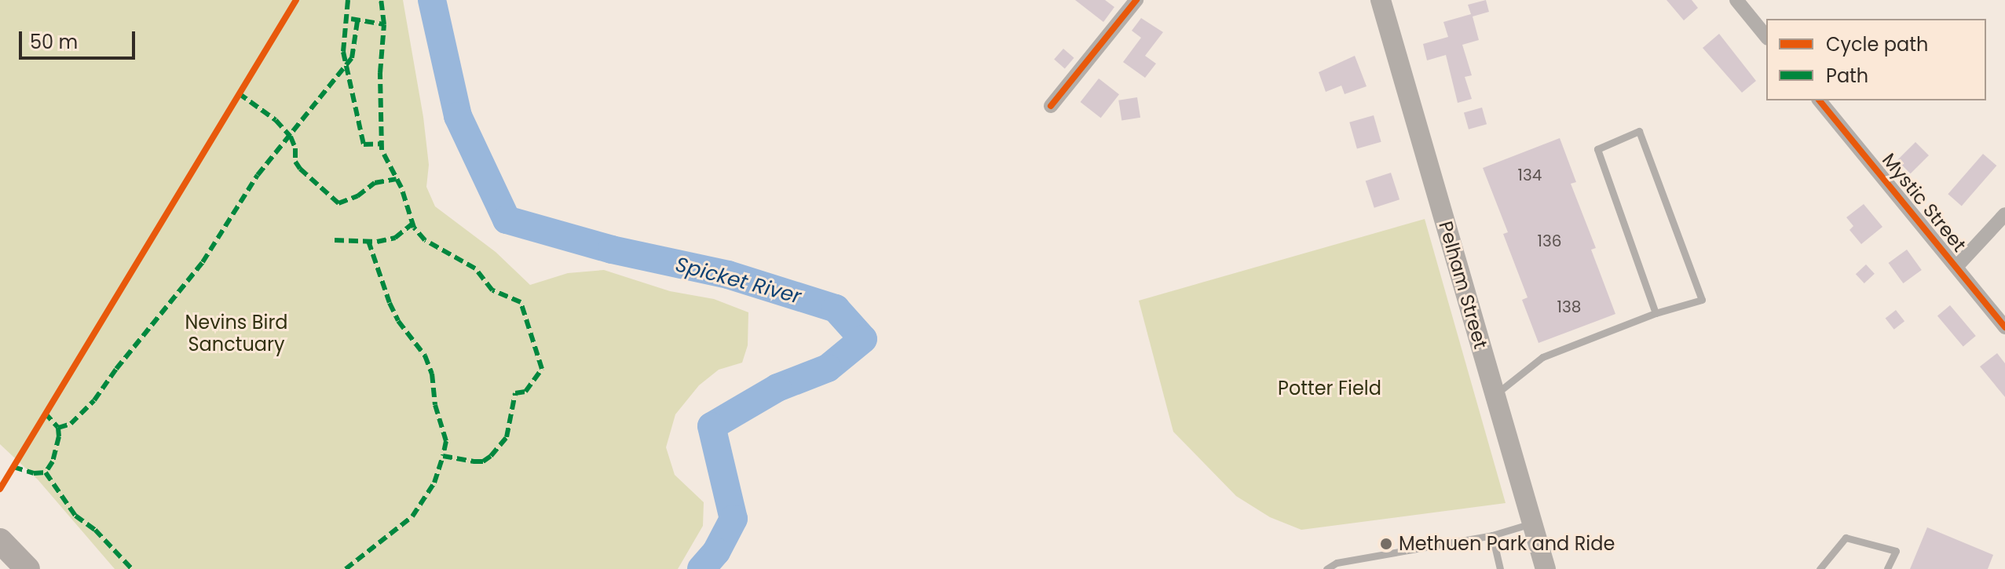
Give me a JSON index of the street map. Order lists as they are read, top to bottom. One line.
{"streets":{"main road":["Pelham Street"],"street":["Mystic Street"]},"water":["Spicket River"],"parks":["Nevins Bird Sanctuary","Potter Field"],"places":["Methuen Park and Ride"],"house_numbers":["134","136","138"],"legend":["Cycle path","Path"],"scale_bar":"50 m"}
